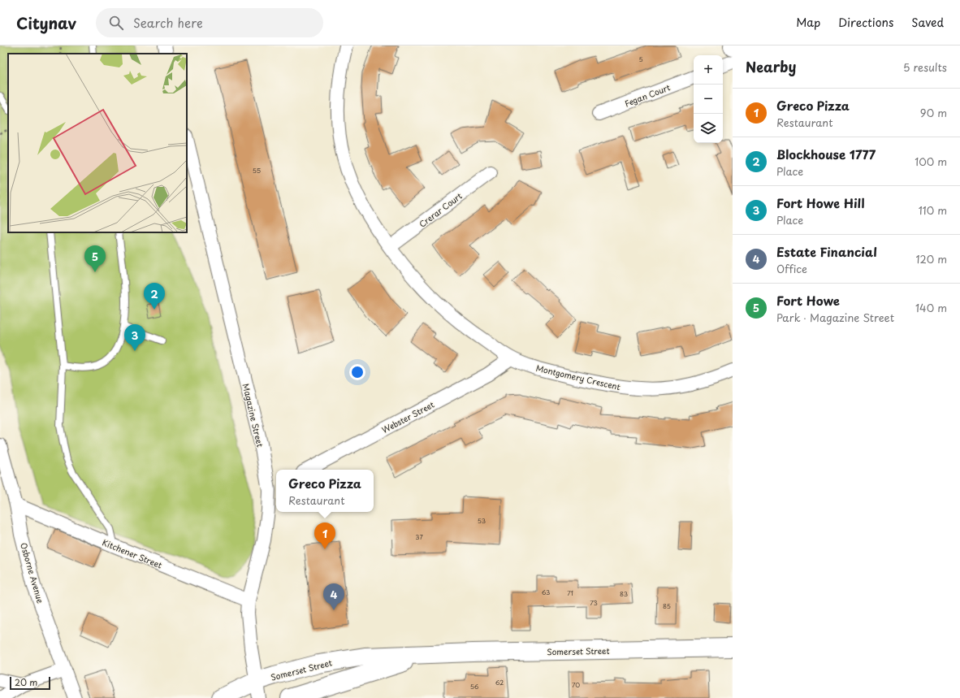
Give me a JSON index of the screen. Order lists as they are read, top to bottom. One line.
{"streets":{"main road":["Somerset Street"],"street":["Fegan Court","Crerar Court","Montgomery Crescent","Magazine Street","Webster Street","Kitchener Street","Osborne Avenue"]},"crossings":[["Crerar Court","Montgomery Crescent"],["Montgomery Crescent","Webster Street"],["Magazine Street","Kitchener Street"],["Magazine Street","Somerset Street"],["Kitchener Street","Osborne Avenue"]],"house_numbers":["5","55","53","37","63","71","83","73","85","62","70","56"],"scale_bar":"20 m","page":{"header":"Citynav","search":"Search here","nav":["Map","Directions","Saved"],"heading":["Nearby","5 results"],"map_buttons":["+","−"],"list":[{"mark":"1","name":"Greco Pizza","note":"Restaurant","value":"90 m"},{"mark":"2","name":"Blockhouse 1777","note":"Place","value":"100 m"},{"mark":"3","name":"Fort Howe Hill","note":"Place","value":"110 m"},{"mark":"4","name":"Estate Financial","note":"Office","value":"120 m"},{"mark":"5","name":"Fort Howe","note":"Park · Magazine Street","value":"140 m"}],"pins":["5","2","3","1","4"],"popup":["Greco Pizza","Restaurant"],"scale":"20 m"}}
